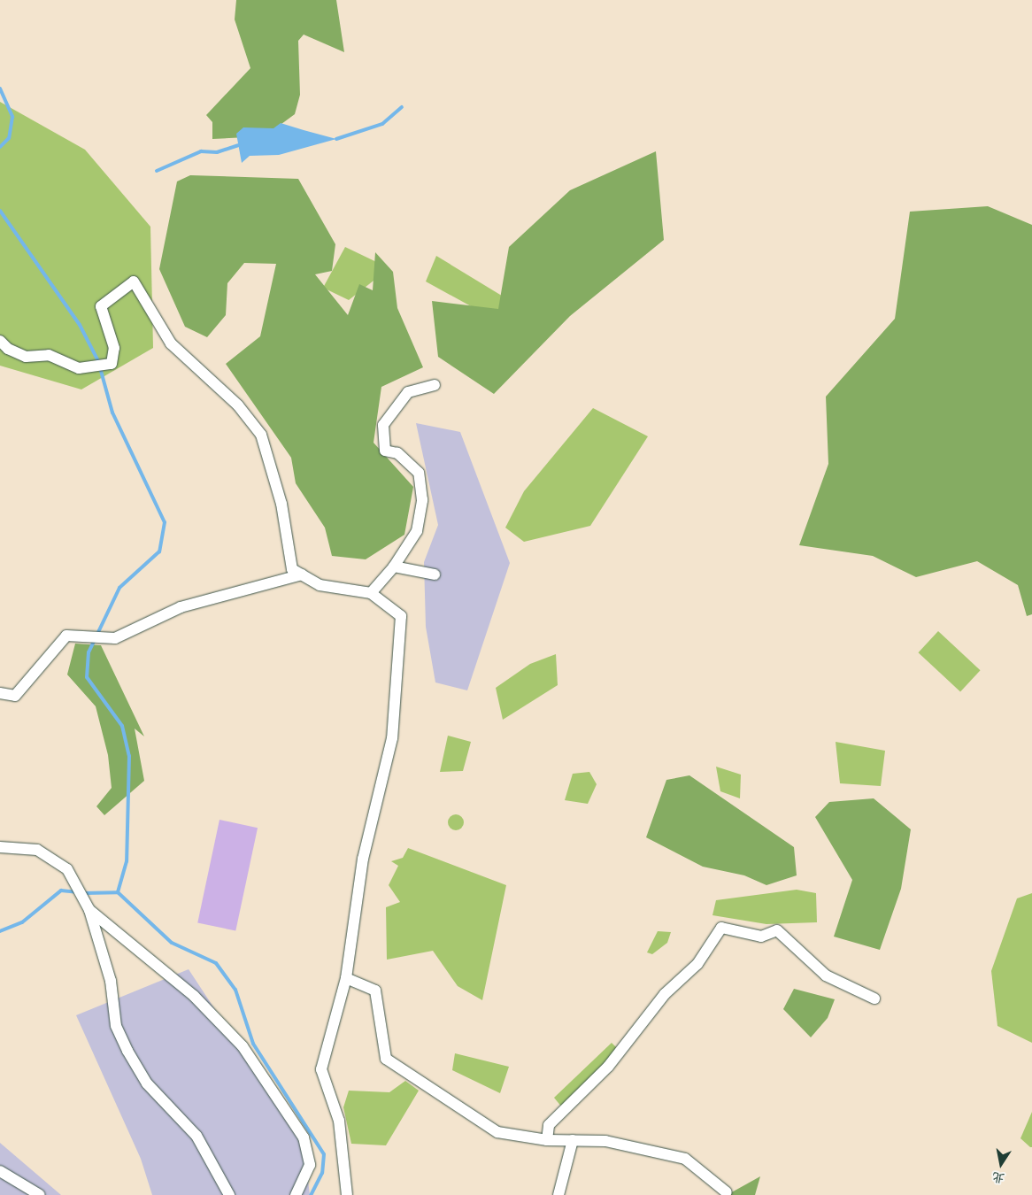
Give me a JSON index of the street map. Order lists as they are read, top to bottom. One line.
{"north":"bottom"}
